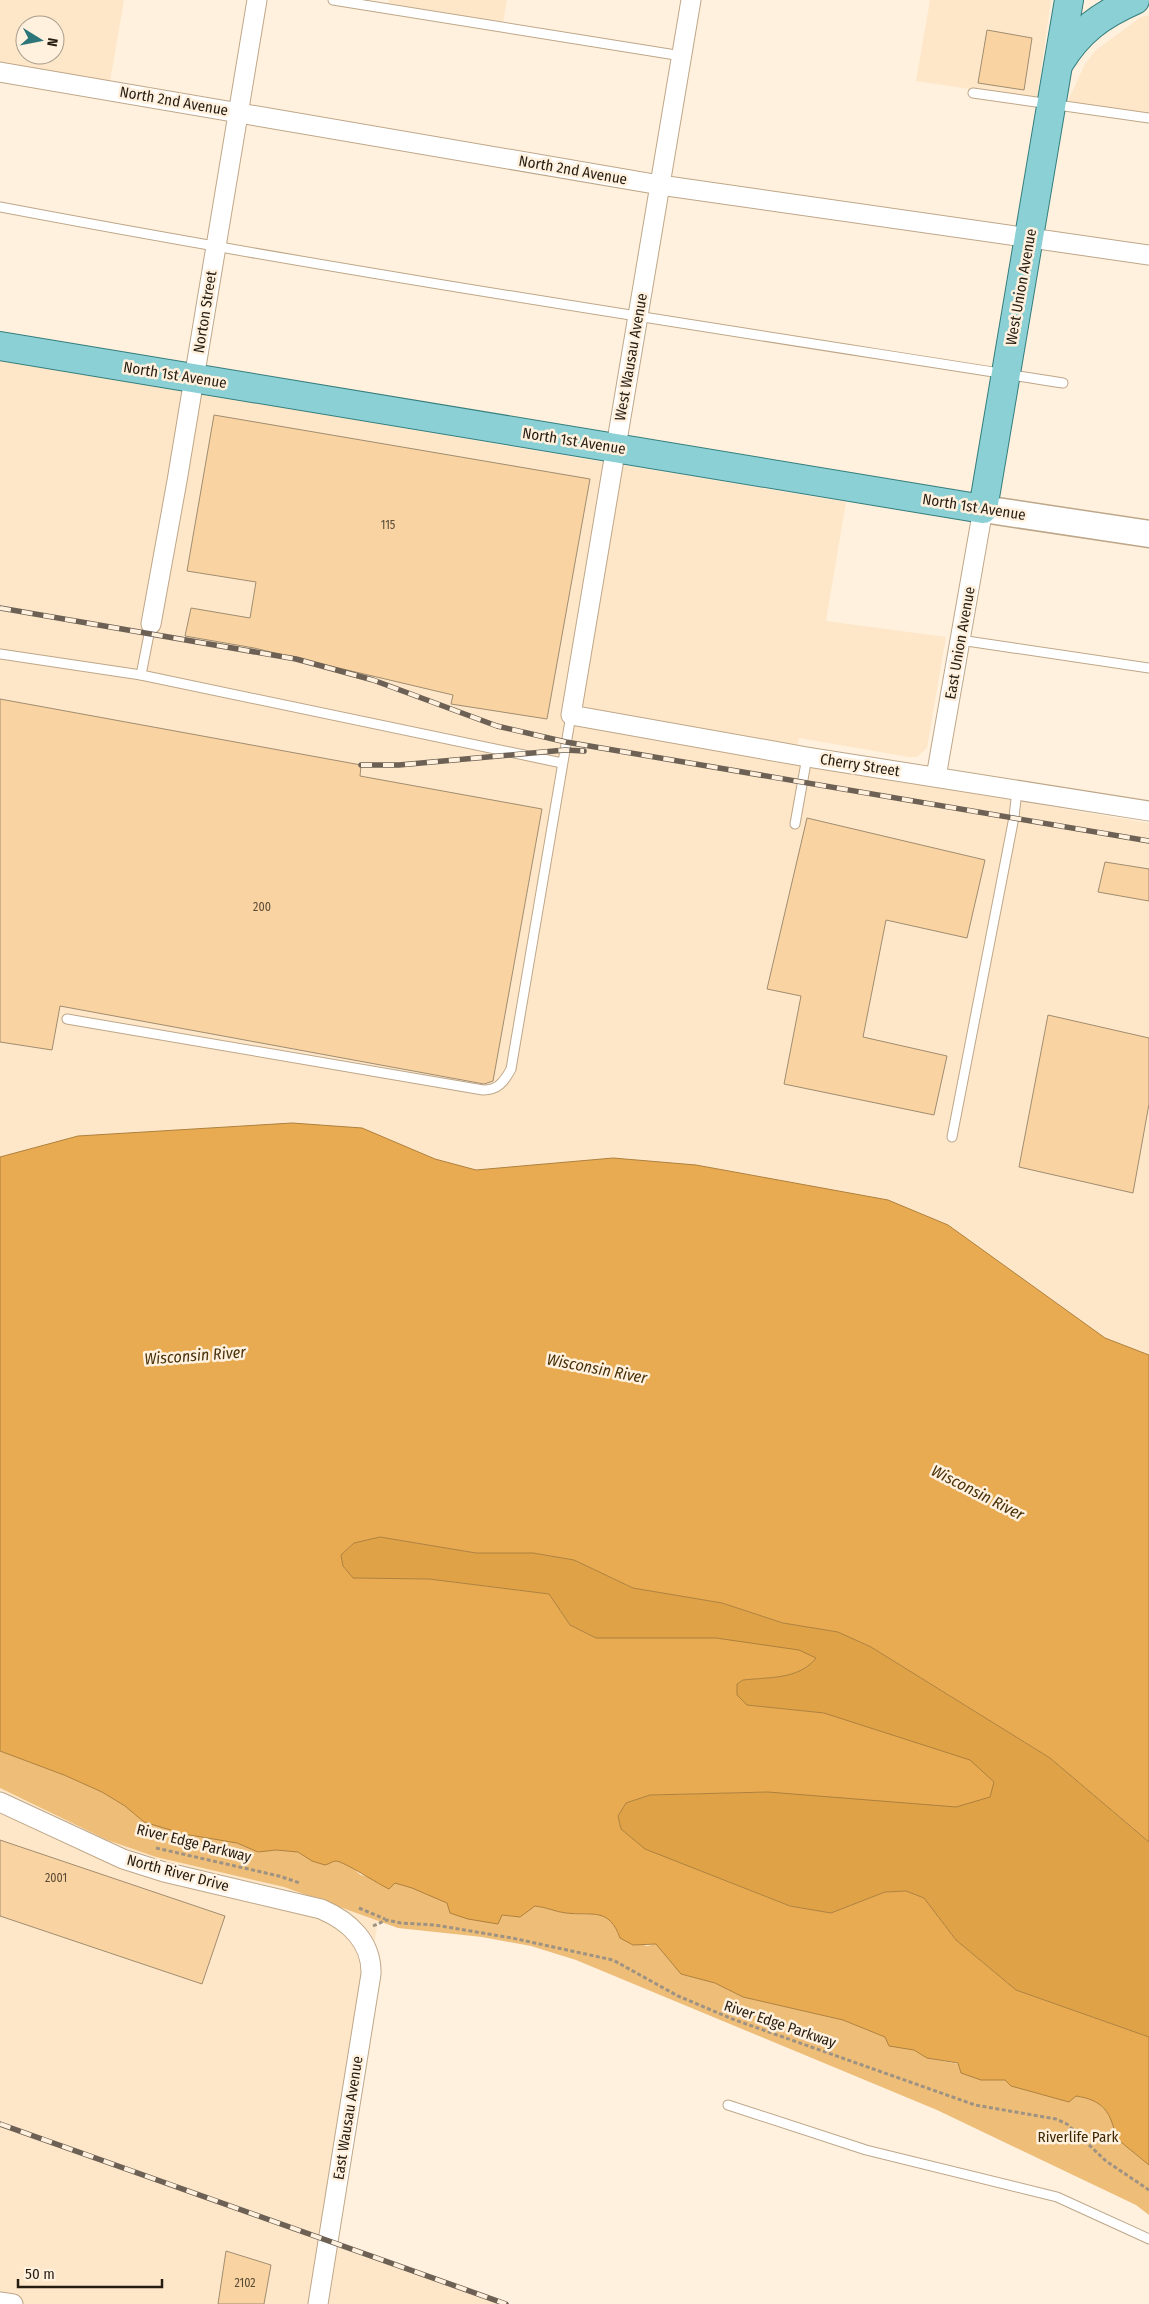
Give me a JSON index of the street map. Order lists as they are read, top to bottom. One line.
{"streets":{"main road":["West Union Avenue","North 1st Avenue"],"street":["North 2nd Avenue","Norton Street","West Wausau Avenue","East Union Avenue","Cherry Street","North River Drive","East Wausau Avenue"],"path":["River Edge Parkway"]},"crossings":[["North 2nd Avenue","West Union Avenue"],["North 2nd Avenue","Norton Street"],["North 2nd Avenue","West Wausau Avenue"],["West Union Avenue","North 1st Avenue"],["West Union Avenue","East Union Avenue"],["Norton Street","North 1st Avenue"],["West Wausau Avenue","North 1st Avenue"],["West Wausau Avenue","Cherry Street"],["North 1st Avenue","East Union Avenue"],["East Union Avenue","Cherry Street"],["North River Drive","East Wausau Avenue"]],"water":["Wisconsin River"],"parks":["Riverlife Park"],"house_numbers":["115","200","2001","2102"],"scale_bar":"50 m","north":"right"}
